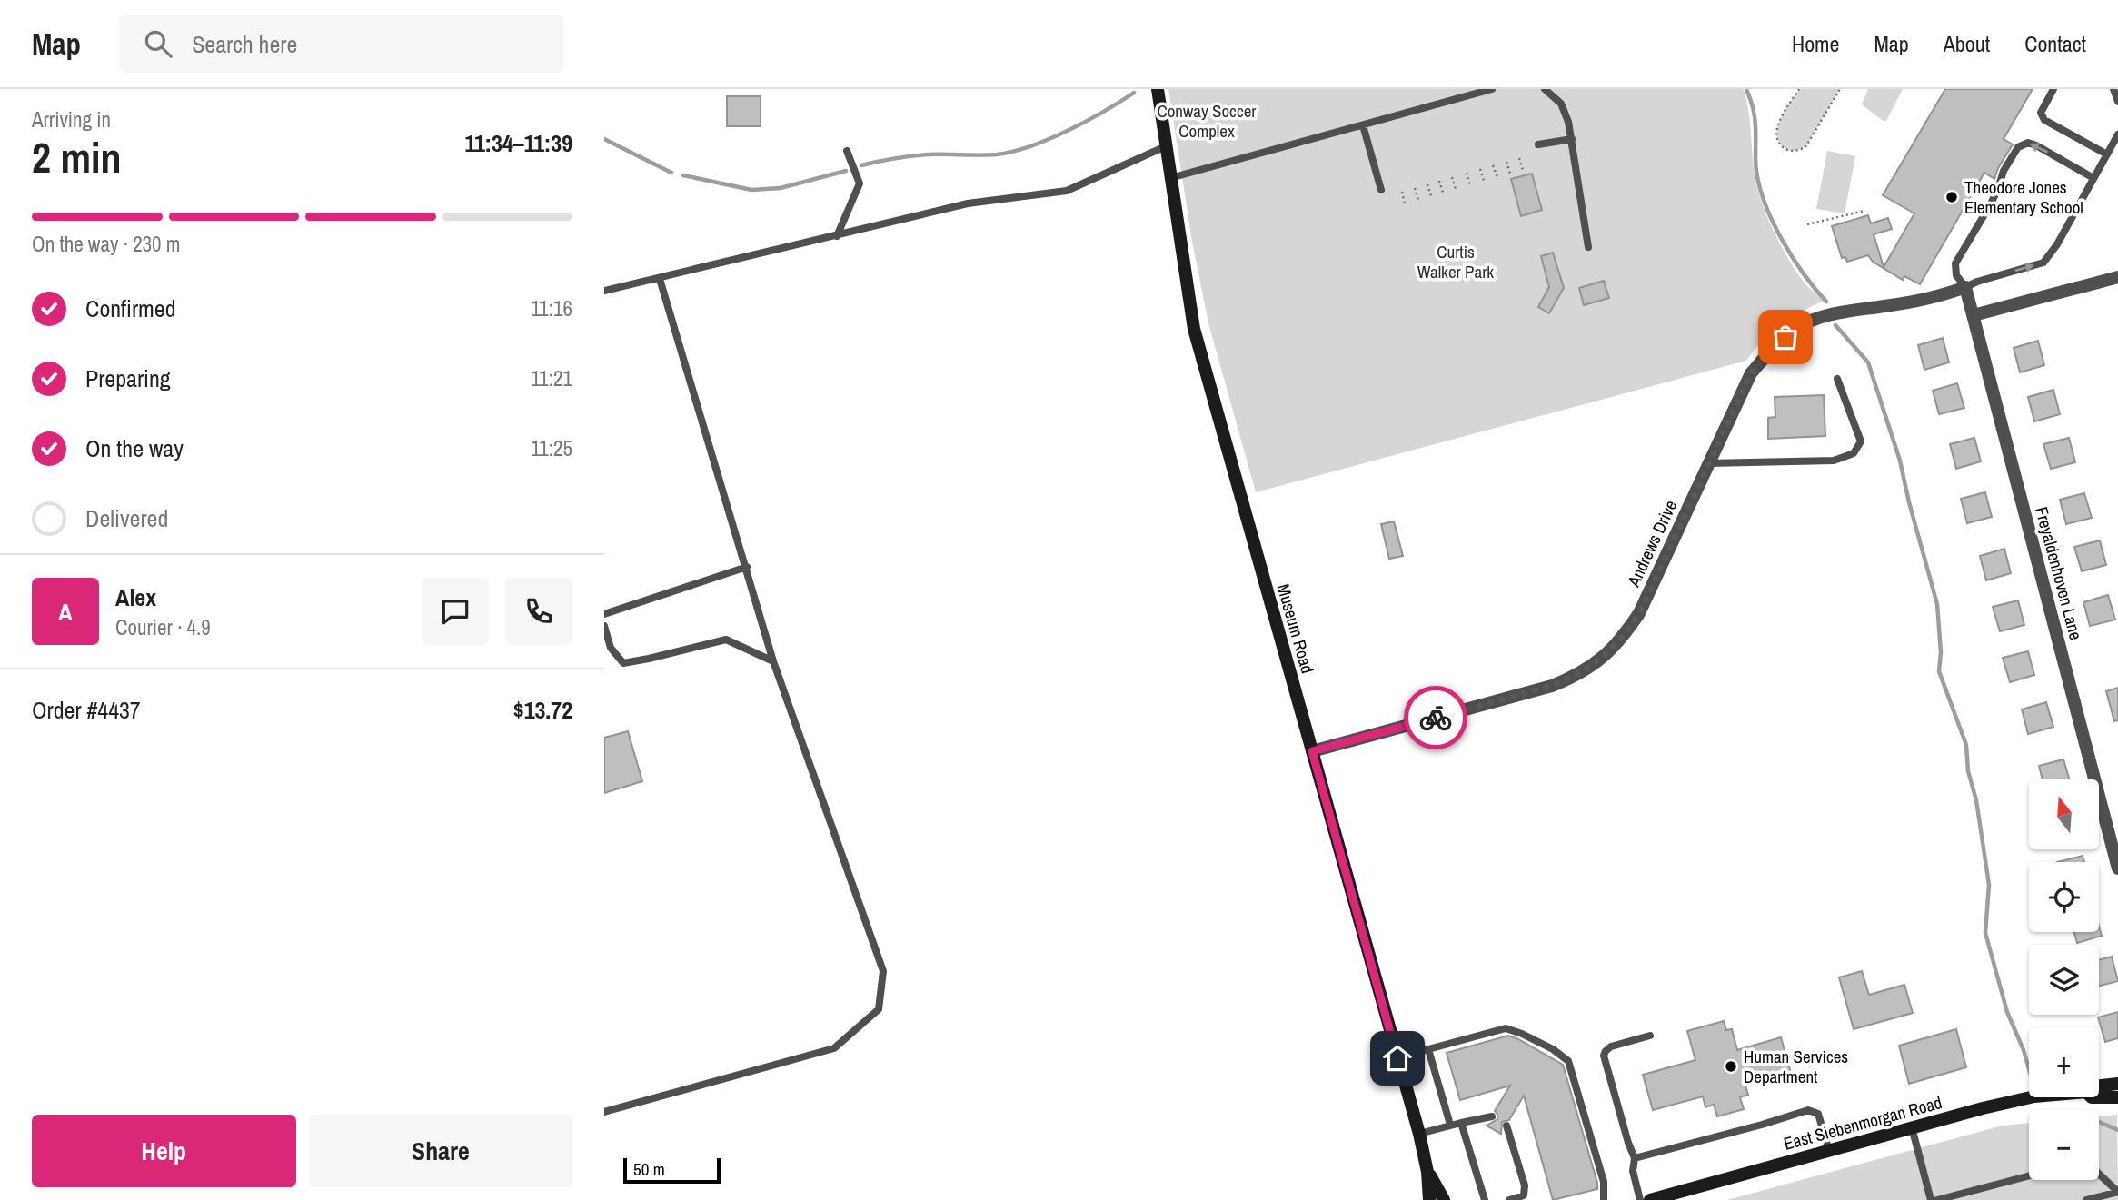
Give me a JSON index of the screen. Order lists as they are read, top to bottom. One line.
{"streets":{"street":["Andrews Drive","Freyaldenhoven Lane","Museum Road","East Siebenmorgan Road"]},"crossings":[["Andrews Drive","Freyaldenhoven Lane"],["Andrews Drive","Museum Road"]],"parks":["Conway Soccer Complex","Curtis Walker Park"],"places":["Theodore Jones Elementary School","Human Services Department"],"scale_bar":"50 m","north":"top","page":{"header":"Map","search":"Search here","nav":["Home","Map","About","Contact"],"heading":["2 min","Arriving in","11:34–11:39"],"panel":["Alex","Courier · 4.9","Order #4437","$13.72"],"bar":"On the way · 230 m","list":[["Confirmed","11:16"],["Preparing","11:21"],["On the way","11:25"],"Delivered"],"round":"A","map_buttons":["+","−"],"buttons":["Help","Share"],"scale":"50 m"}}
